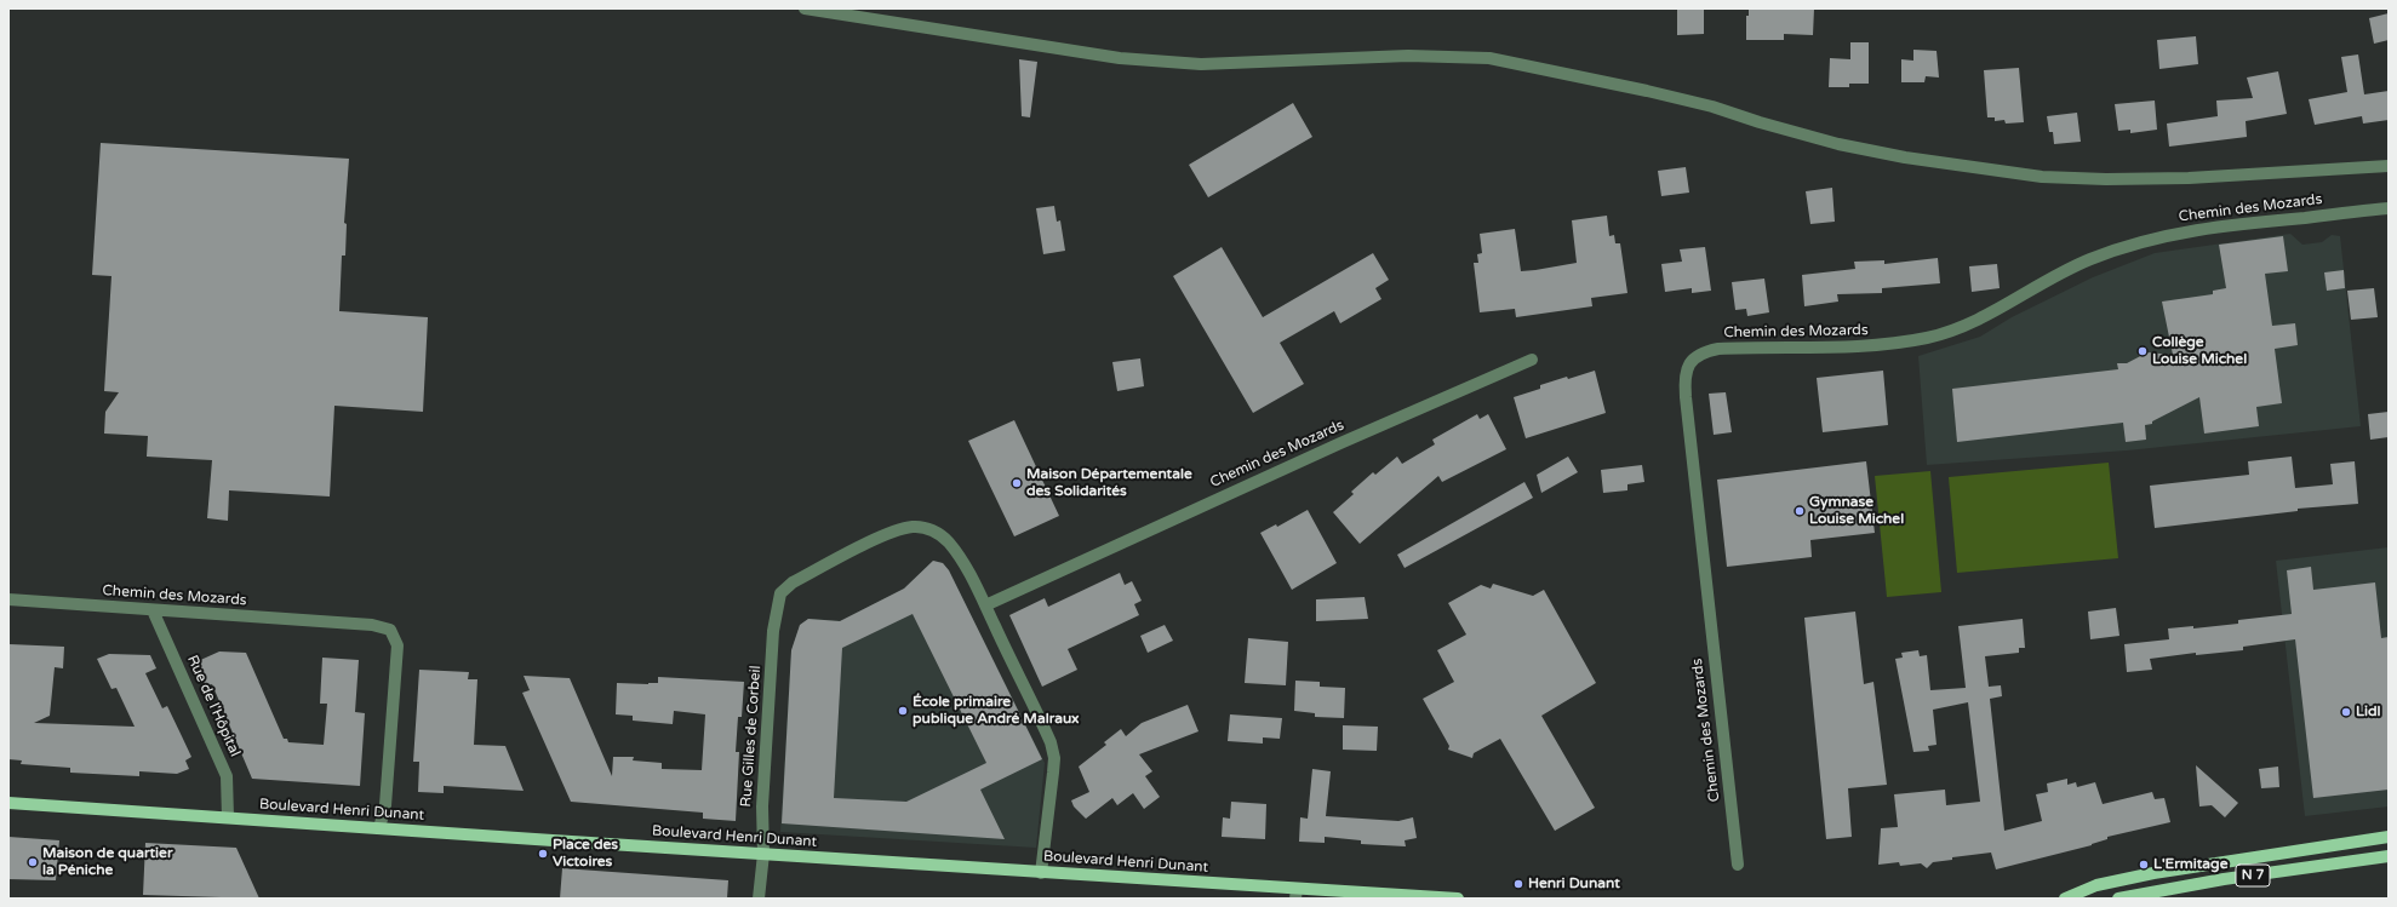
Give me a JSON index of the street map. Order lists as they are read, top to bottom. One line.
{"streets":{"main road":["Boulevard Henri Dunant","N 7"],"street":["Chemin des Mozards","Rue de l'Hôpital","Rue Gilles de Corbeil"]},"crossings":[["Chemin des Mozards","Rue de l'Hôpital"],["Chemin des Mozards","Rue Gilles de Corbeil"],["Chemin des Mozards","Boulevard Henri Dunant"],["Rue de l'Hôpital","Boulevard Henri Dunant"],["Rue Gilles de Corbeil","Boulevard Henri Dunant"]],"places":["Collège Louise Michel","Maison Départementale des Solidarités","Gymnase Louise Michel","École primaire publique André Malraux","Lidl","Place des Victoires","Maison de quartier la Péniche","L'Ermitage","Henri Dunant"]}
